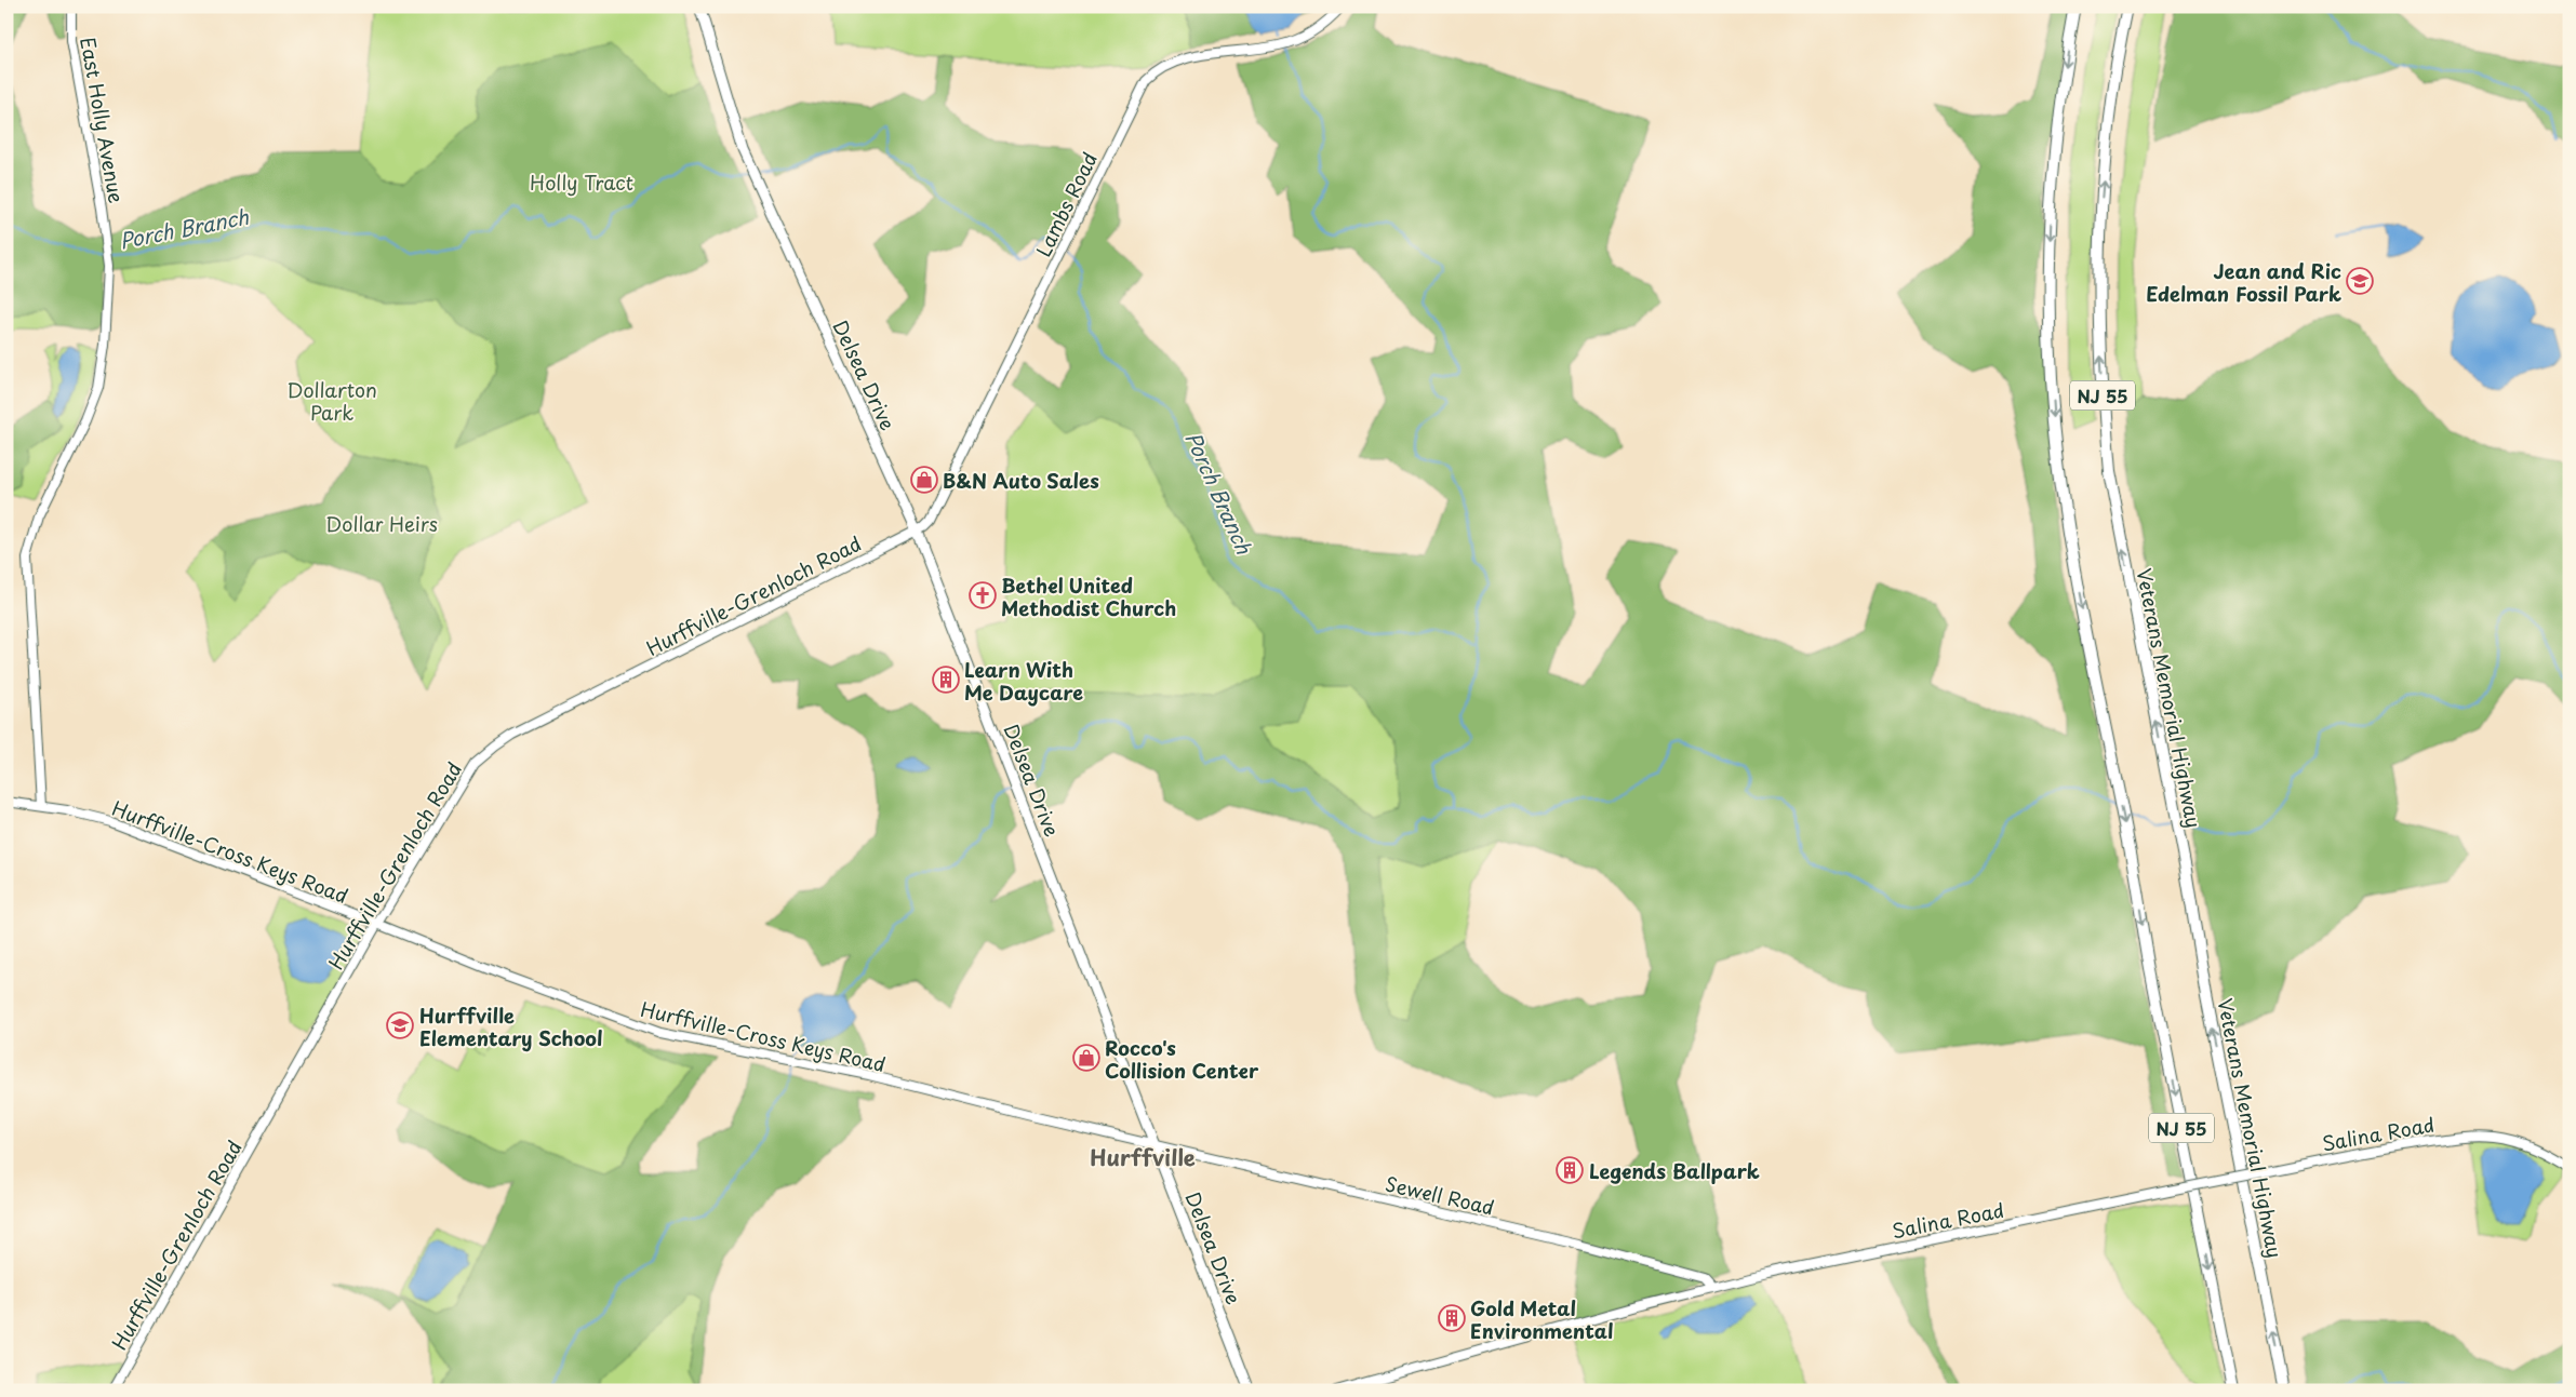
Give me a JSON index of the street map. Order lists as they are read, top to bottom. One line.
{"streets":{"highway":["NJ 55","Veterans Memorial Highway"],"main road":["East Holly Avenue","Lambs Road","Delsea Drive","Hurffville-Grenloch Road","Hurffville-Cross Keys Road","Salina Road","Sewell Road"]},"crossings":[["East Holly Avenue","Hurffville-Cross Keys Road"],["Lambs Road","Delsea Drive"],["Lambs Road","Hurffville-Grenloch Road"],["Delsea Drive","Hurffville-Grenloch Road"],["Delsea Drive","Hurffville-Cross Keys Road"],["Delsea Drive","Sewell Road"],["Hurffville-Grenloch Road","Hurffville-Cross Keys Road"],["Hurffville-Cross Keys Road","Sewell Road"],["Salina Road","Sewell Road"]],"districts":["Hurffville"],"water":["Porch Branch"],"parks":["Holly Tract","Dollarton Park","Dollar Heirs"],"places":{"school or university":["Jean and Ric Edelman Fossil Park","Hurffville Elementary School"],"shop":["B&N Auto Sales","Rocco's Collision Center"],"church":["Bethel United Methodist Church"],"building":["Learn With Me Daycare","Legends Ballpark","Gold Metal Environmental"]}}
